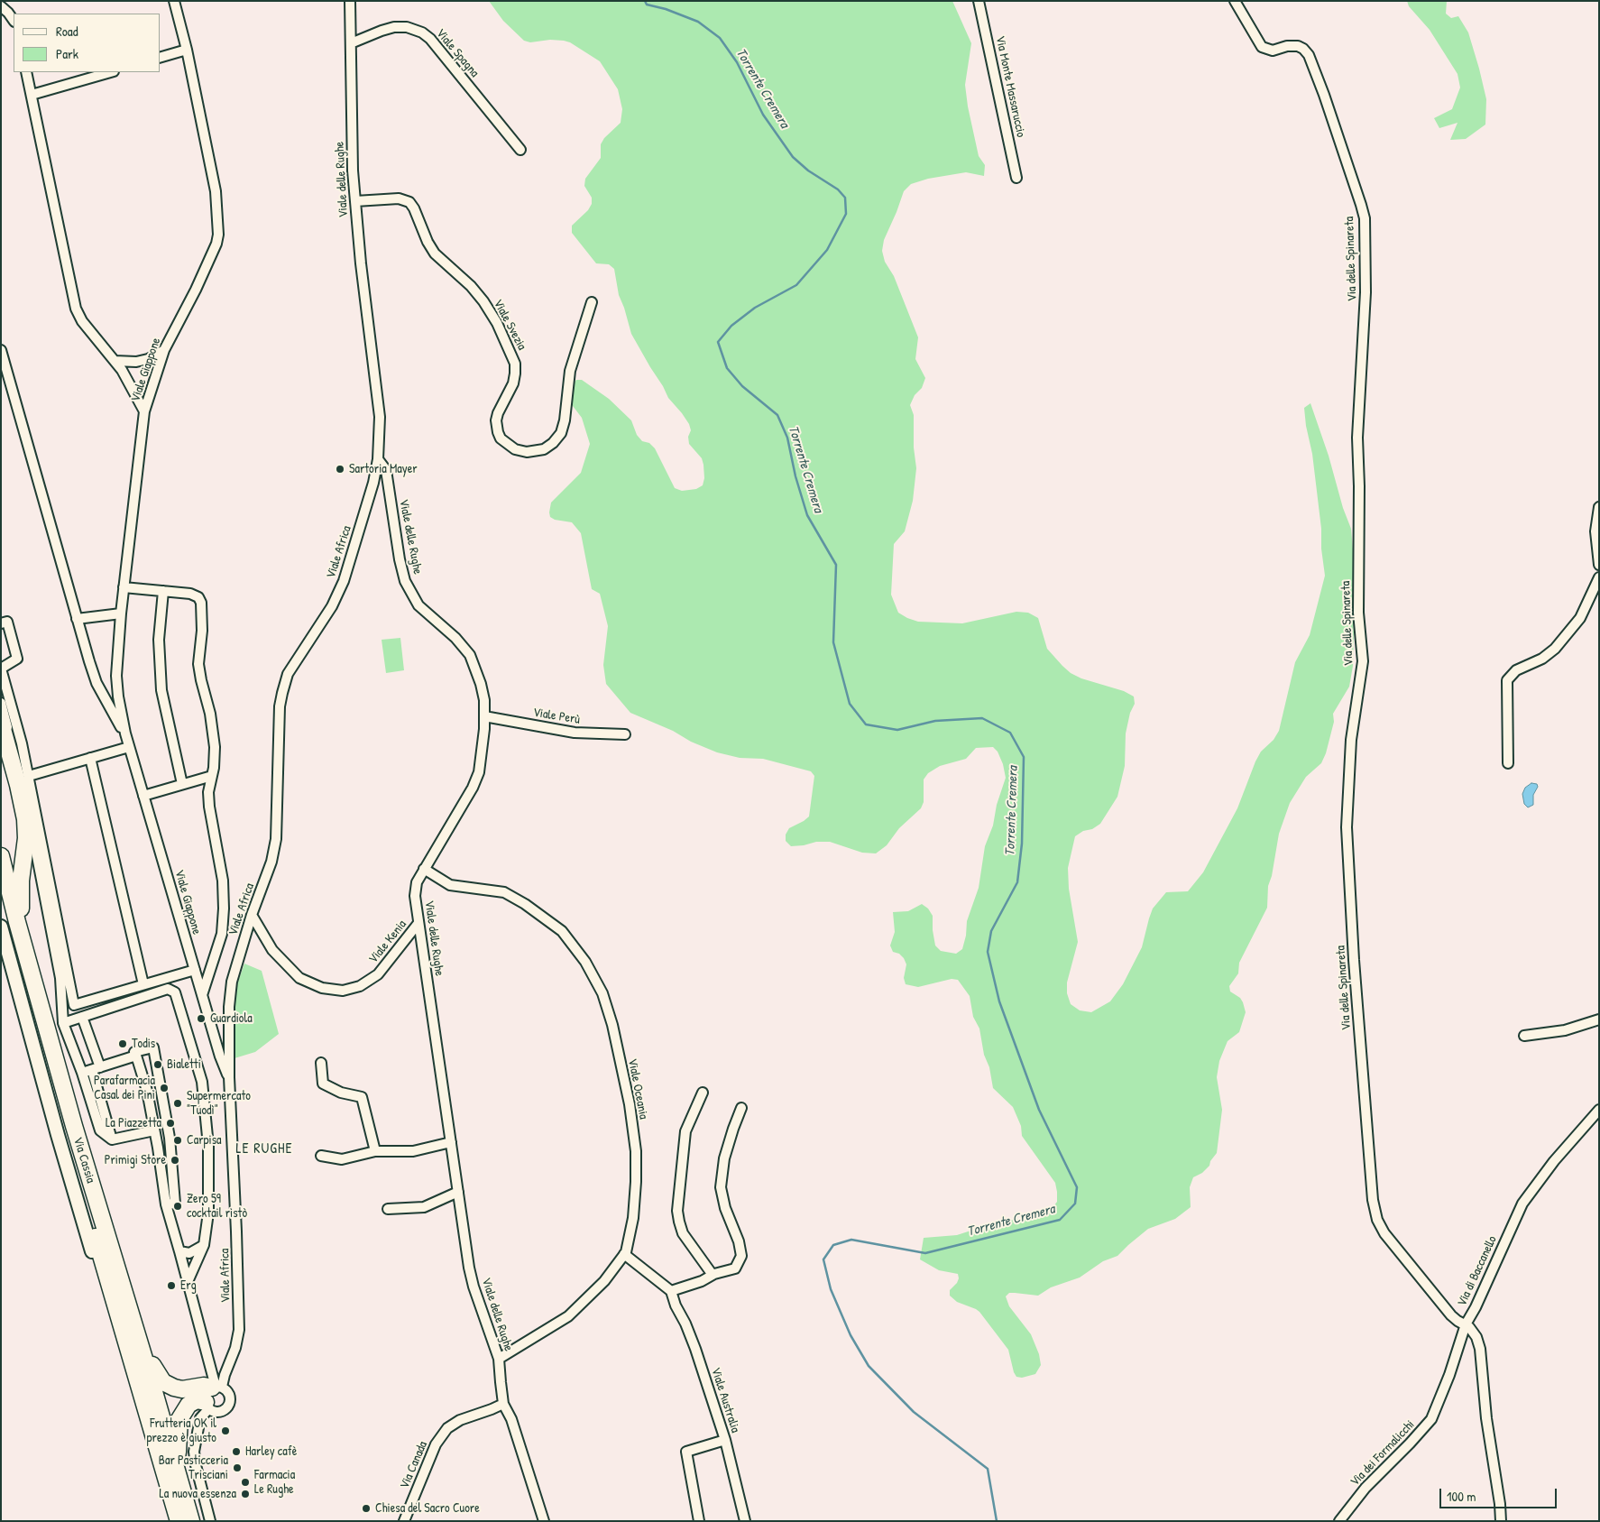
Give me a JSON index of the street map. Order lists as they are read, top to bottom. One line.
{"streets":{"highway":["Via Cassia"],"street":["Viale Spagna","Via Monte Massaruccio","Viale delle Rughe","Via delle Spinareta","Viale Svezia","Viale Giappone","Viale Africa","Viale Perù","Viale Kenia","Viale Oceania","Via di Baccanello","Viale Australia","Via dei Formalicchi","Via Canada"]},"crossings":[["Viale Spagna","Viale delle Rughe"],["Viale delle Rughe","Viale Svezia"],["Viale delle Rughe","Viale Africa"],["Viale delle Rughe","Viale Perù"],["Viale delle Rughe","Viale Kenia"],["Viale delle Rughe","Viale Oceania"],["Viale delle Rughe","Via Canada"],["Via delle Spinareta","Via di Baccanello"],["Via delle Spinareta","Via dei Formalicchi"],["Viale Giappone","Viale Africa"],["Viale Africa","Viale Kenia"],["Viale Oceania","Viale Australia"],["Via di Baccanello","Via dei Formalicchi"]],"districts":["LE RUGHE"],"water":["Torrente Cremera"],"places":["Sartoria Mayer","Guardiola","Todis","Bialetti","Parafarmacia Casal dei Pini","Supermercato \"Tuodì\"","La Piazzetta","Carpisa","Primigi Store","Zero 59 cocktail ristò","Erg","Frutteria OK il prezzo è giusto","Harley cafè","Bar Pasticceria Trisciani","Farmacia Le Rughe","La nuova essenza","Chiesa del Sacro Cuore"],"legend":["Road","Park"],"scale_bar":"100 m"}
